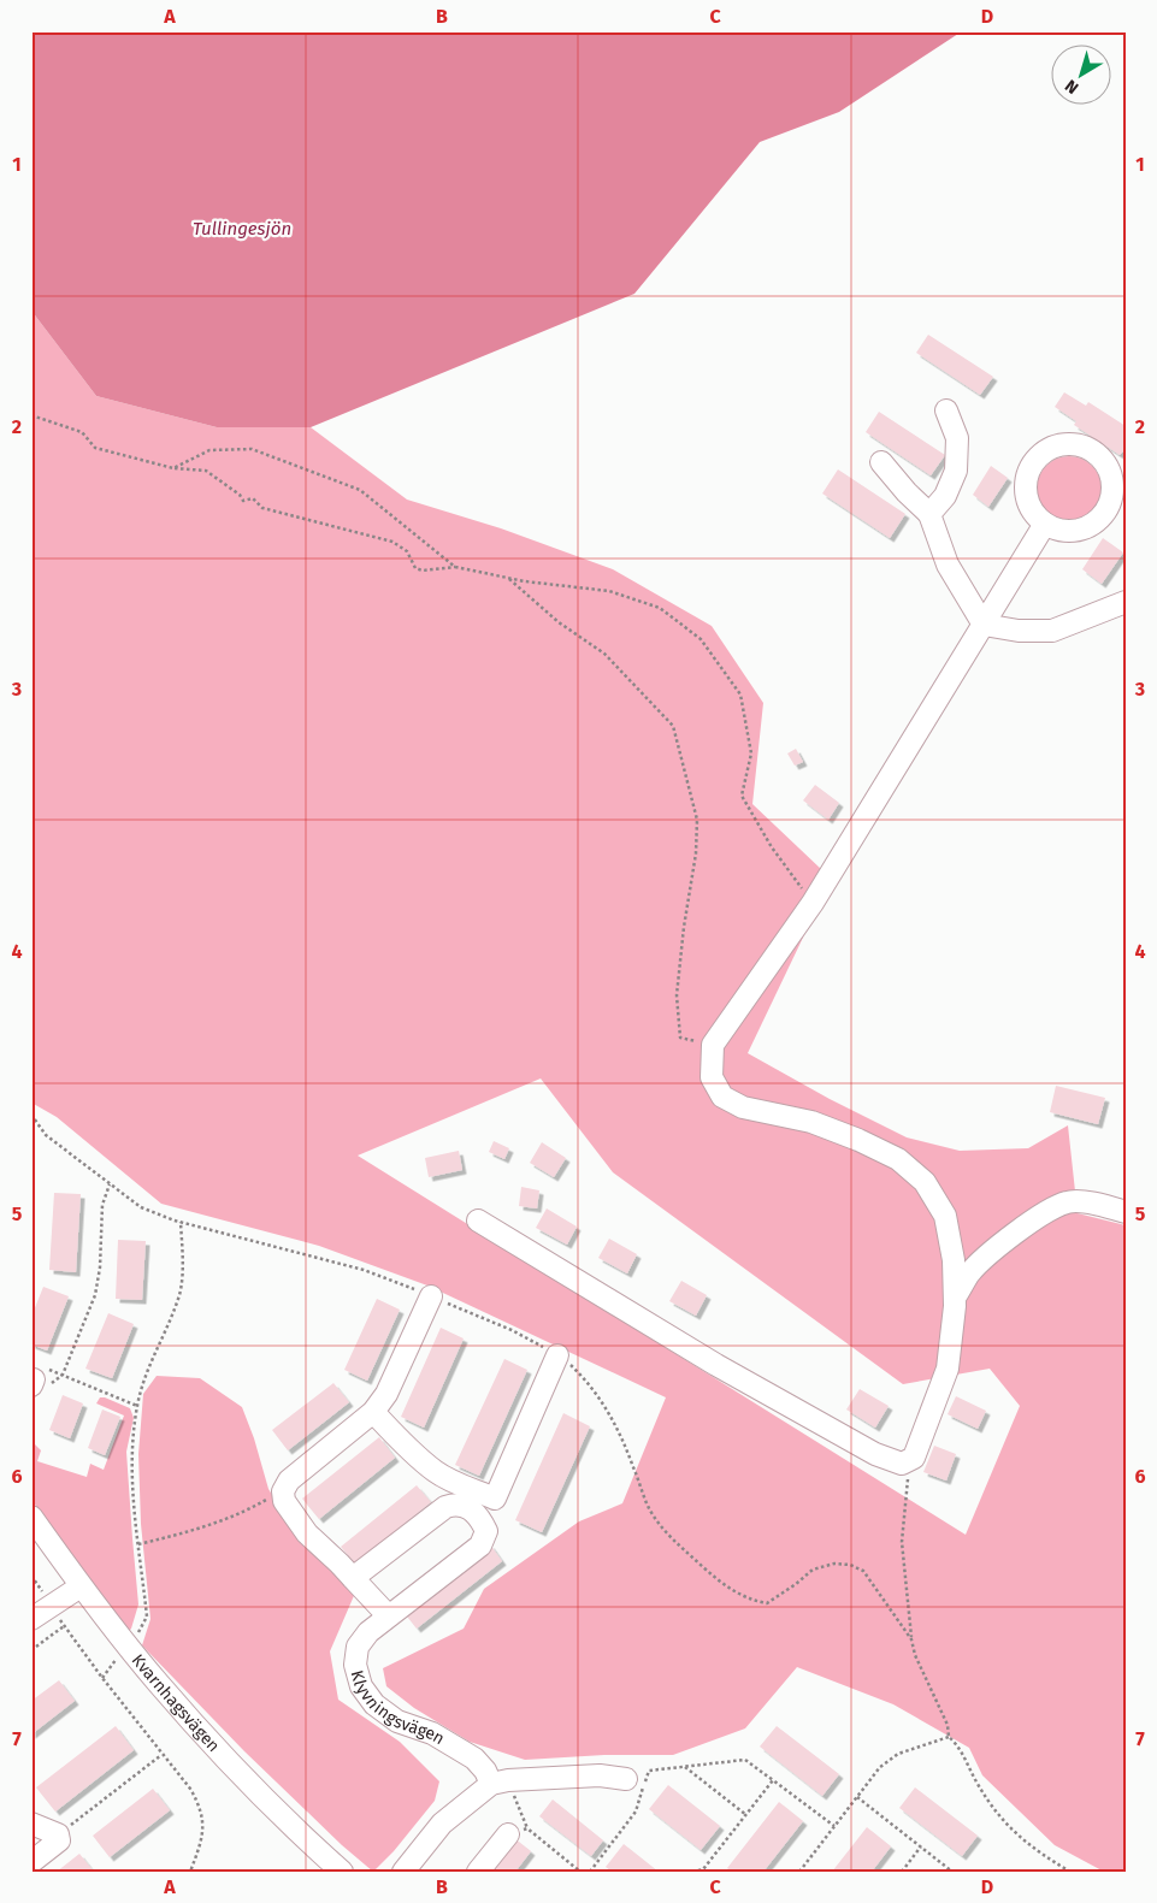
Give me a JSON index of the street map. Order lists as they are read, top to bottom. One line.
{"streets":{"street":["Kvarnhagsvägen","Klyvningsvägen"]},"water":["Tullingesjön"],"north":"bottom left","grid":{"columns":["A","B","C","D"],"rows":["1","2","3","4","5","6","7"]}}
